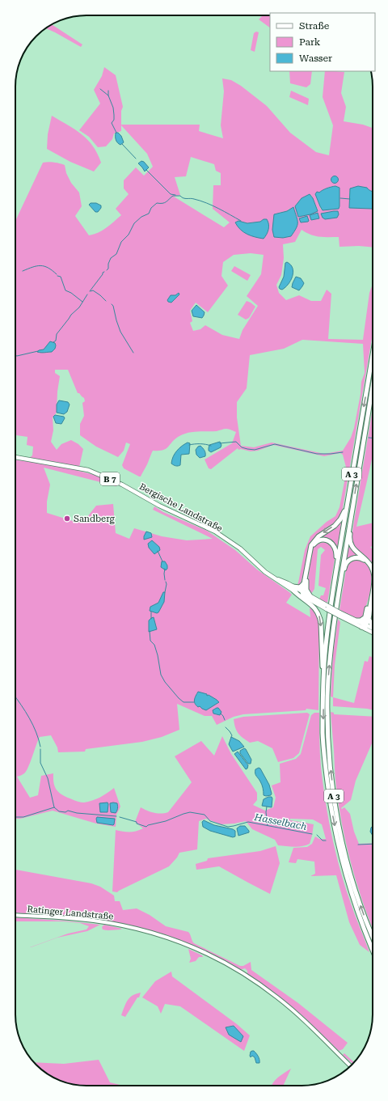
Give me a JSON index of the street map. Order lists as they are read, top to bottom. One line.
{"streets":{"highway":["A 3"],"main road":["B 7","Bergische Landstraße","Ratinger Landstraße"]},"water":["Hasselbach"],"places":["Sandberg"],"legend":["Straße","Park","Wasser"]}
